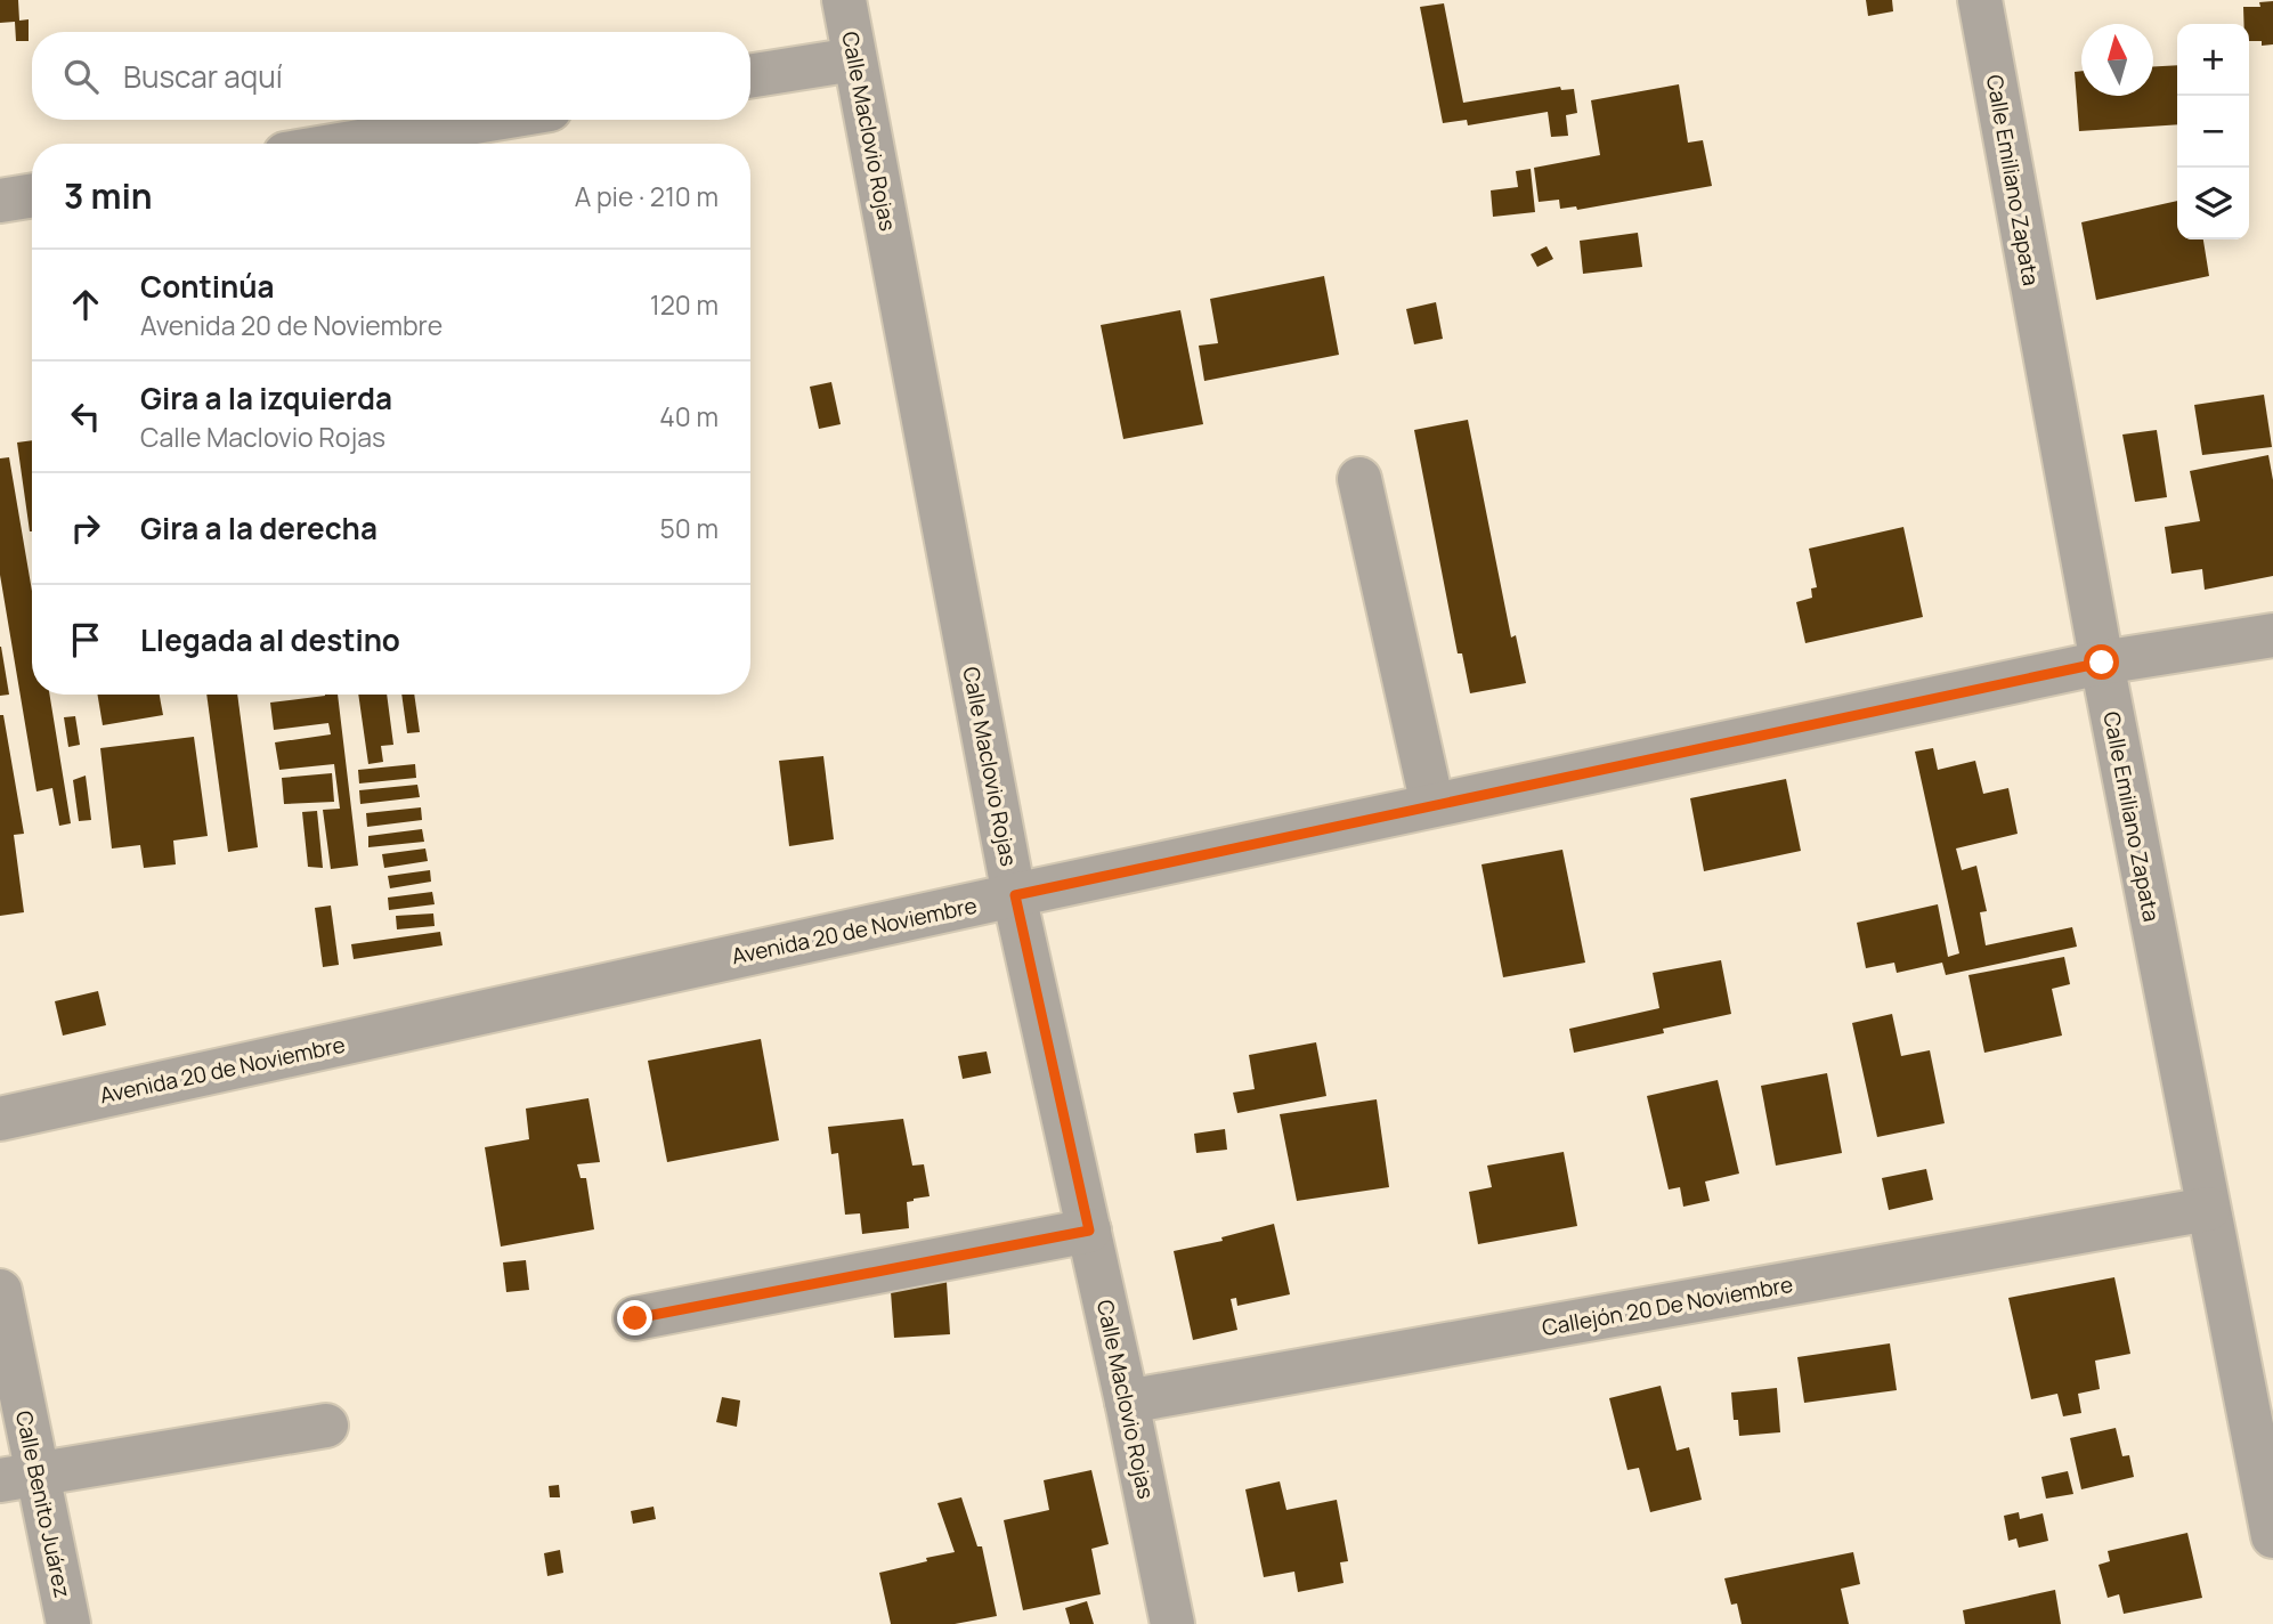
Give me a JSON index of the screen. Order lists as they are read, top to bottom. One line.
{"streets":{"street":["Calle Maclovio Rojas","Calle Emiliano Zapata","Avenida 20 de Noviembre","Callejón 20 De Noviembre","Calle Benito Juárez"]},"crossings":[["Calle Maclovio Rojas","Avenida 20 de Noviembre"],["Calle Maclovio Rojas","Callejón 20 De Noviembre"],["Calle Emiliano Zapata","Avenida 20 de Noviembre"],["Calle Emiliano Zapata","Callejón 20 De Noviembre"]],"north":"top","page":{"map_buttons":["+","−"],"search":"Buscar aquí","heading":["3 min","A pie · 210 m"],"list":[["Continúa","Avenida 20 de Noviembre","120 m"],["Gira a la izquierda","Calle Maclovio Rojas","40 m"],["Gira a la derecha","50 m"],"Llegada al destino"]}}
